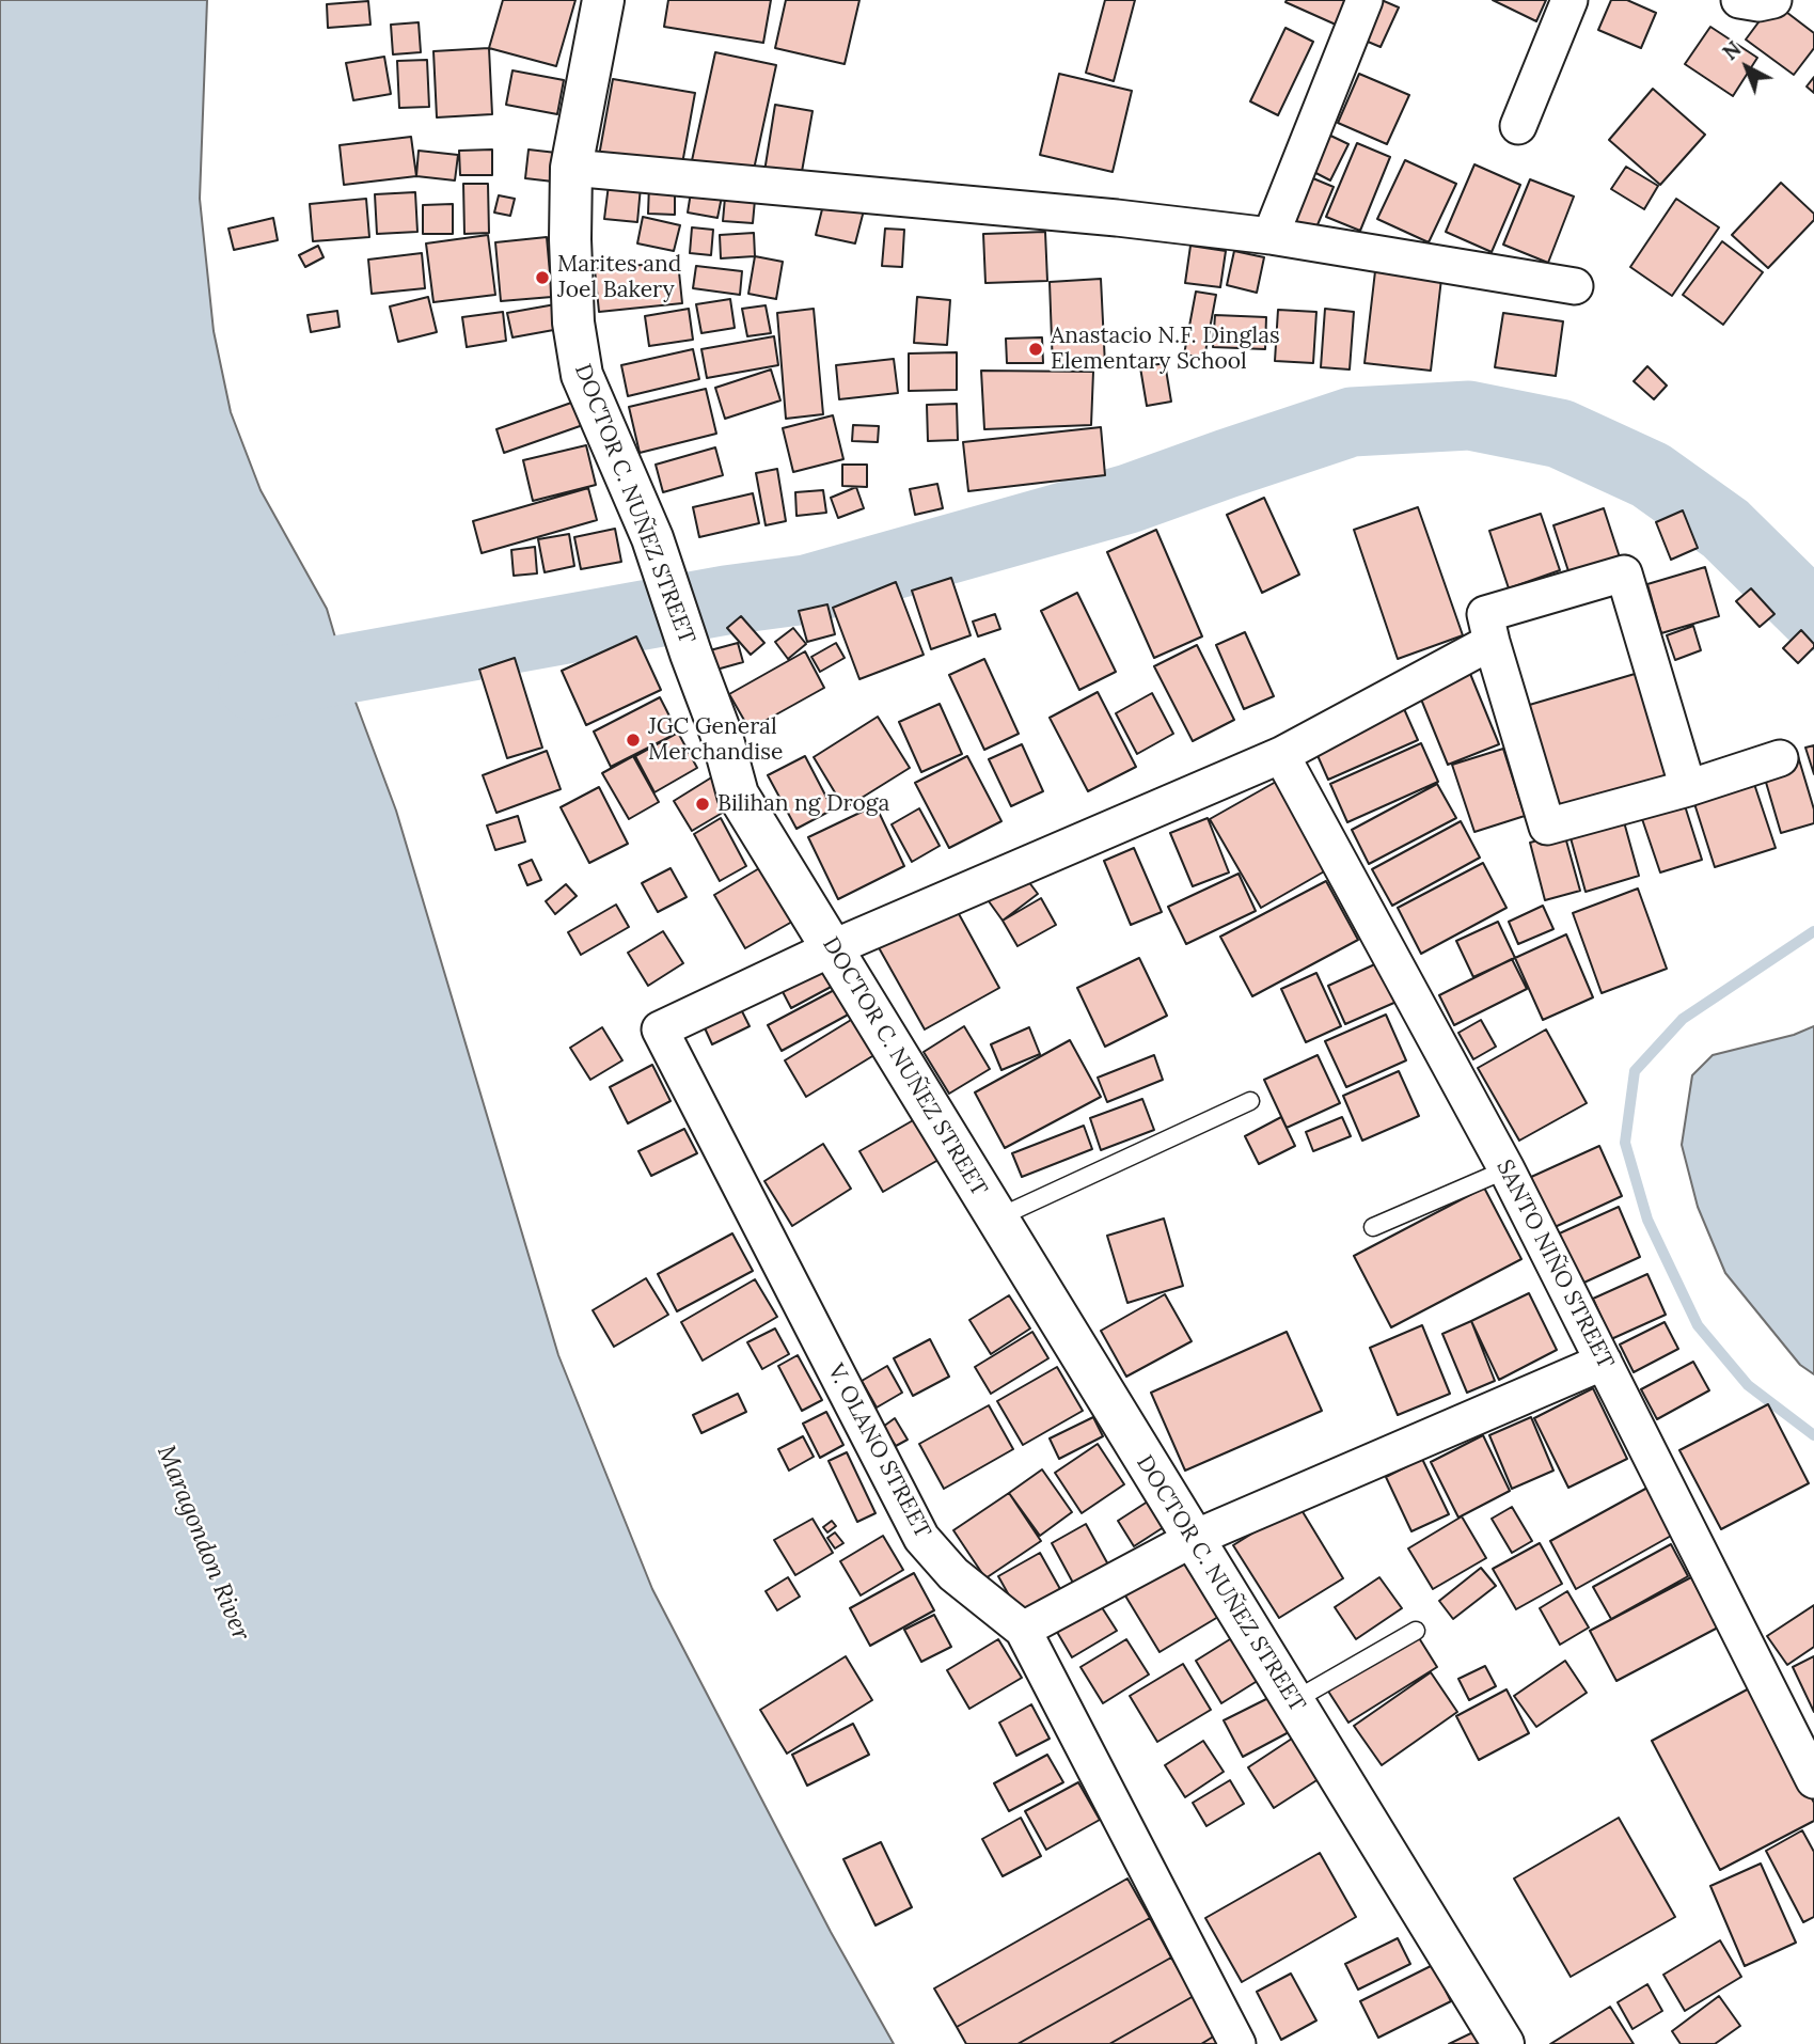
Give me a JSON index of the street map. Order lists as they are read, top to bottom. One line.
{"streets":{"main road":["DOCTOR C. NUÑEZ STREET"],"street":["SANTO NIÑO STREET","V. OLANO STREET"]},"crossings":[["DOCTOR C. NUÑEZ STREET","V. OLANO STREET"]],"water":["Maragondon River"],"places":["Marites and Joel Bakery","Anastacio N.F. Dinglas Elementary School","JGC General Merchandise","Bilihan ng Droga"],"north":"top left"}
